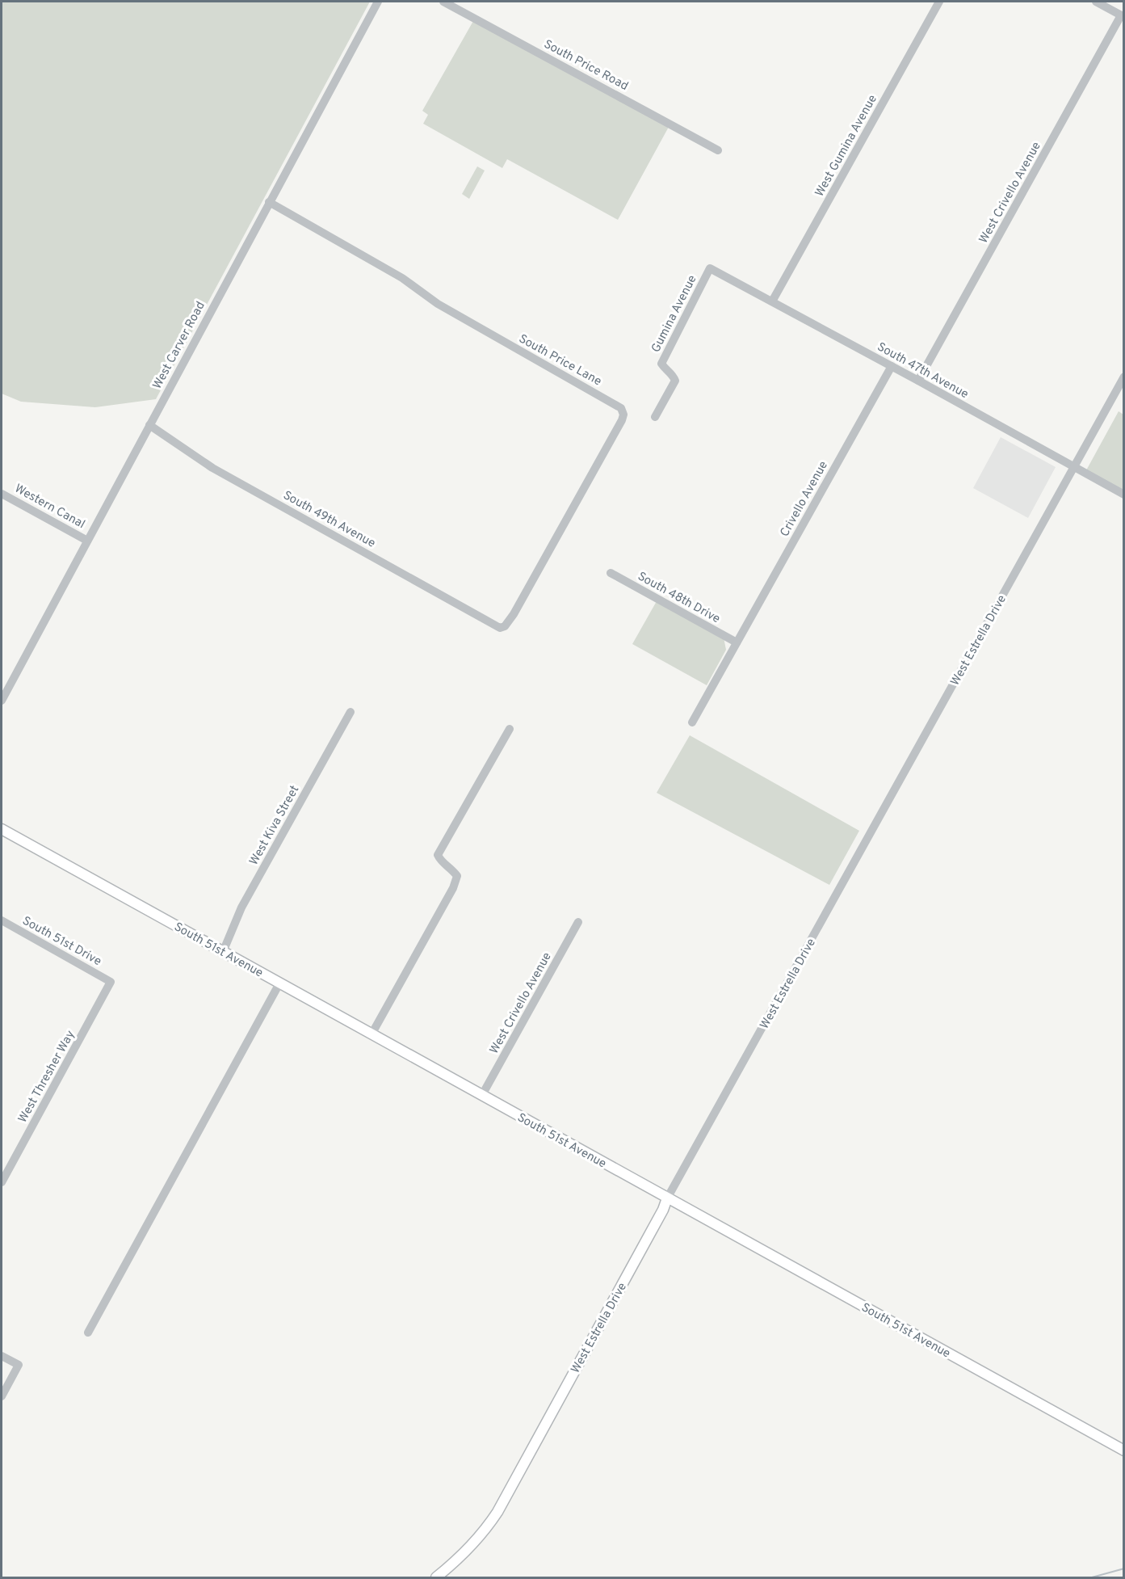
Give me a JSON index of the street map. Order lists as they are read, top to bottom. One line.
{"streets":{"main road":["West Estrella Drive","South 51st Avenue"],"street":["South Price Road","West Gumina Avenue","West Crivello Avenue","Gumina Avenue","West Carver Road","South Price Lane","South 47th Avenue","Crivello Avenue","Western Canal","South 49th Avenue","South 48th Drive","West Kiva Street","South 51st Drive","West Thresher Way"]},"crossings":[["West Gumina Avenue","South 47th Avenue"],["West Crivello Avenue","South 47th Avenue"],["West Crivello Avenue","South 51st Avenue"],["Gumina Avenue","South 47th Avenue"],["West Carver Road","South Price Lane"],["West Carver Road","Western Canal"],["West Carver Road","South 49th Avenue"],["South Price Lane","South 49th Avenue"],["South 47th Avenue","Crivello Avenue"],["South 47th Avenue","West Estrella Drive"],["Crivello Avenue","South 48th Drive"],["West Estrella Drive","South 51st Avenue"],["West Kiva Street","South 51st Avenue"],["South 51st Drive","West Thresher Way"]]}
